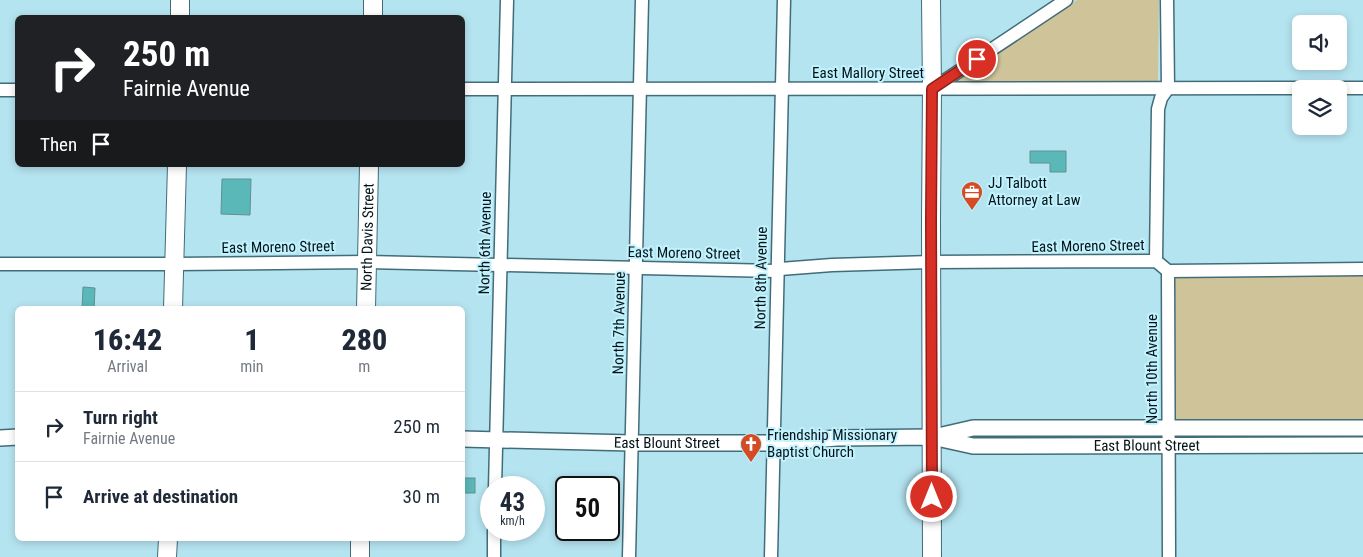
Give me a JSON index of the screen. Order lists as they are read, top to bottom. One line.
{"streets":{"main road":["North Davis Street"],"street":["East Mallory Street","North 6th Avenue","East Moreno Street","North 8th Avenue","North 7th Avenue","North 10th Avenue","East Blount Street"]},"crossings":[["East Mallory Street","North 6th Avenue"],["East Mallory Street","North 8th Avenue"],["East Mallory Street","North 7th Avenue"],["North Davis Street","East Moreno Street"],["North 6th Avenue","East Moreno Street"],["North 6th Avenue","East Blount Street"],["East Moreno Street","North 8th Avenue"],["East Moreno Street","North 7th Avenue"],["East Moreno Street","North 10th Avenue"],["North 8th Avenue","East Blount Street"],["North 7th Avenue","East Blount Street"],["North 10th Avenue","East Blount Street"]],"places":{"office":["JJ Talbott Attorney at Law"],"church":["Friendship Missionary Baptist Church"]},"page":{"turn":["250 m","Fairnie Avenue"],"then":"Then","eta":["16:42","Arrival","1","min","280","m"],"list":[{"name":"Turn right","note":"Fairnie Avenue","value":"250 m"},{"name":"Arrive at destination","value":"30 m"}],"speed":"43 km/h","limit":"50"}}
